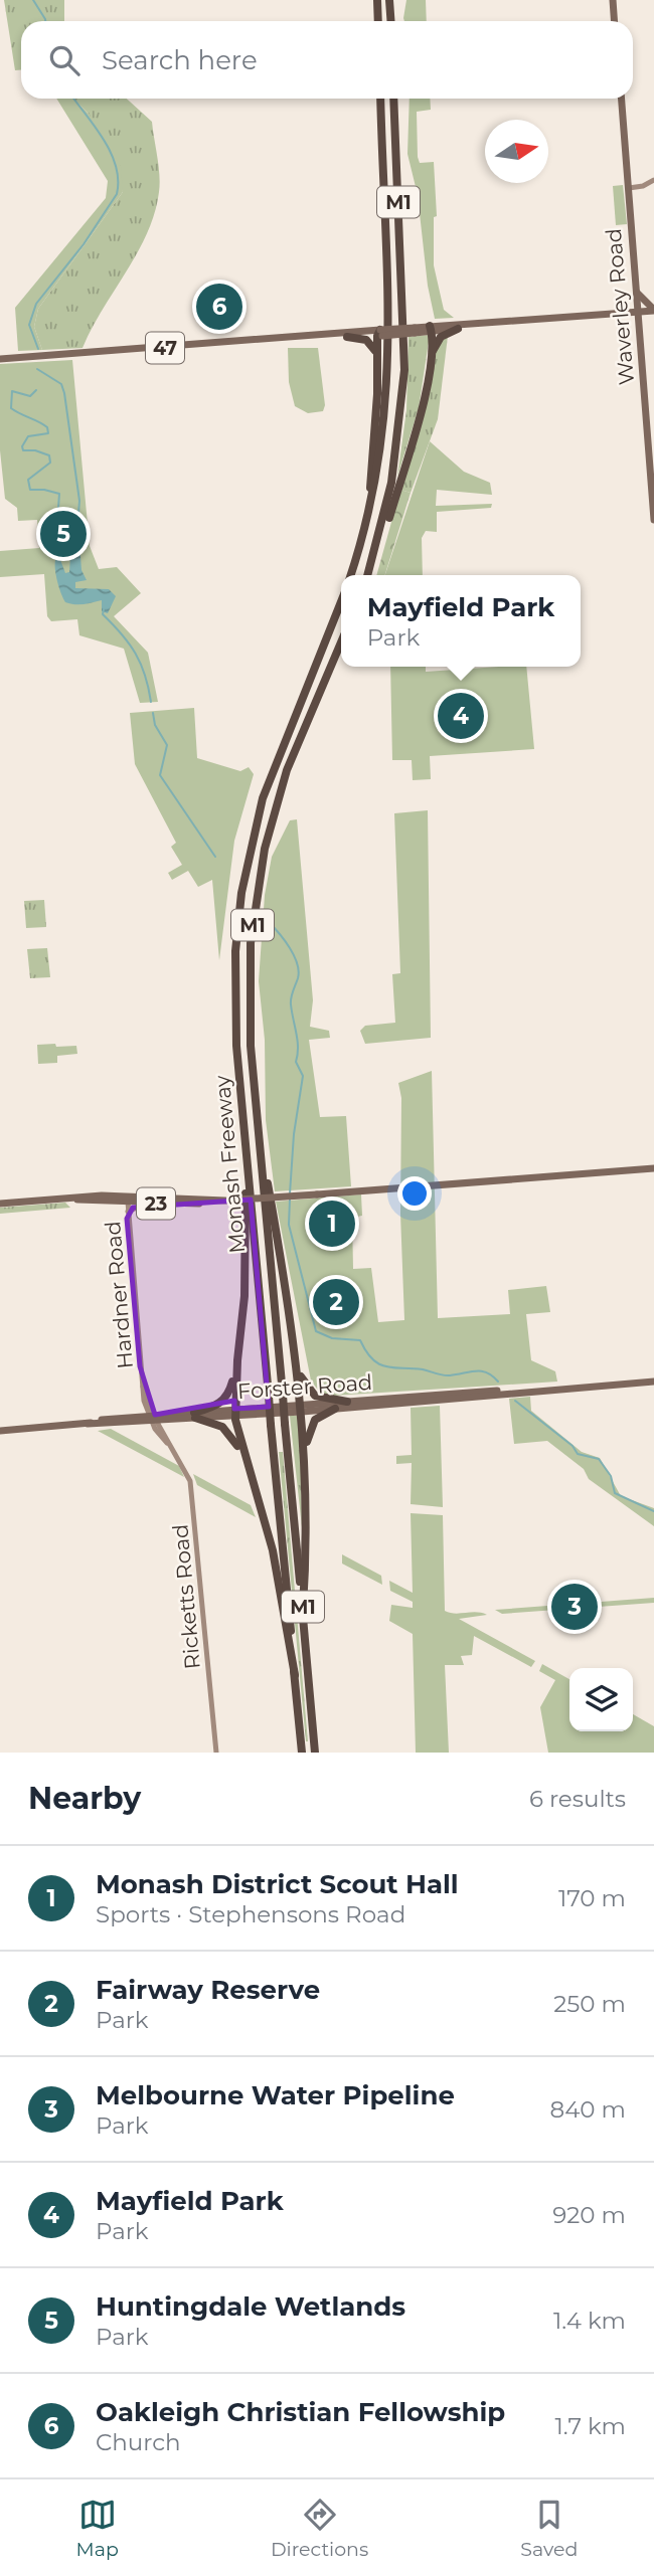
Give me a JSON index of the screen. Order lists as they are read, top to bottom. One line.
{"streets":{"highway":["M1","Monash Freeway"],"main road":["Waverley Road","47","23","Forster Road"],"street":["Hardner Road","Ricketts Road"]},"crossings":[["Waverley Road","47"],["23","Hardner Road"],["Hardner Road","Forster Road"],["Hardner Road","Ricketts Road"],["Forster Road","Ricketts Road"]],"north":"right","page":{"search":"Search here","pins":["6","5","4","1","2","3"],"popup":["Mayfield Park","Park"],"heading":["Nearby","6 results"],"list":[{"mark":"1","name":"Monash District Scout Hall","note":"Sports · Stephensons Road","value":"170 m"},{"mark":"2","name":"Fairway Reserve","note":"Park","value":"250 m"},{"mark":"3","name":"Melbourne Water Pipeline","note":"Park","value":"840 m"},{"mark":"4","name":"Mayfield Park","note":"Park","value":"920 m"},{"mark":"5","name":"Huntingdale Wetlands","note":"Park","value":"1.4 km"},{"mark":"6","name":"Oakleigh Christian Fellowship","note":"Church","value":"1.7 km"}],"nav":["Map","Directions","Saved"]}}
